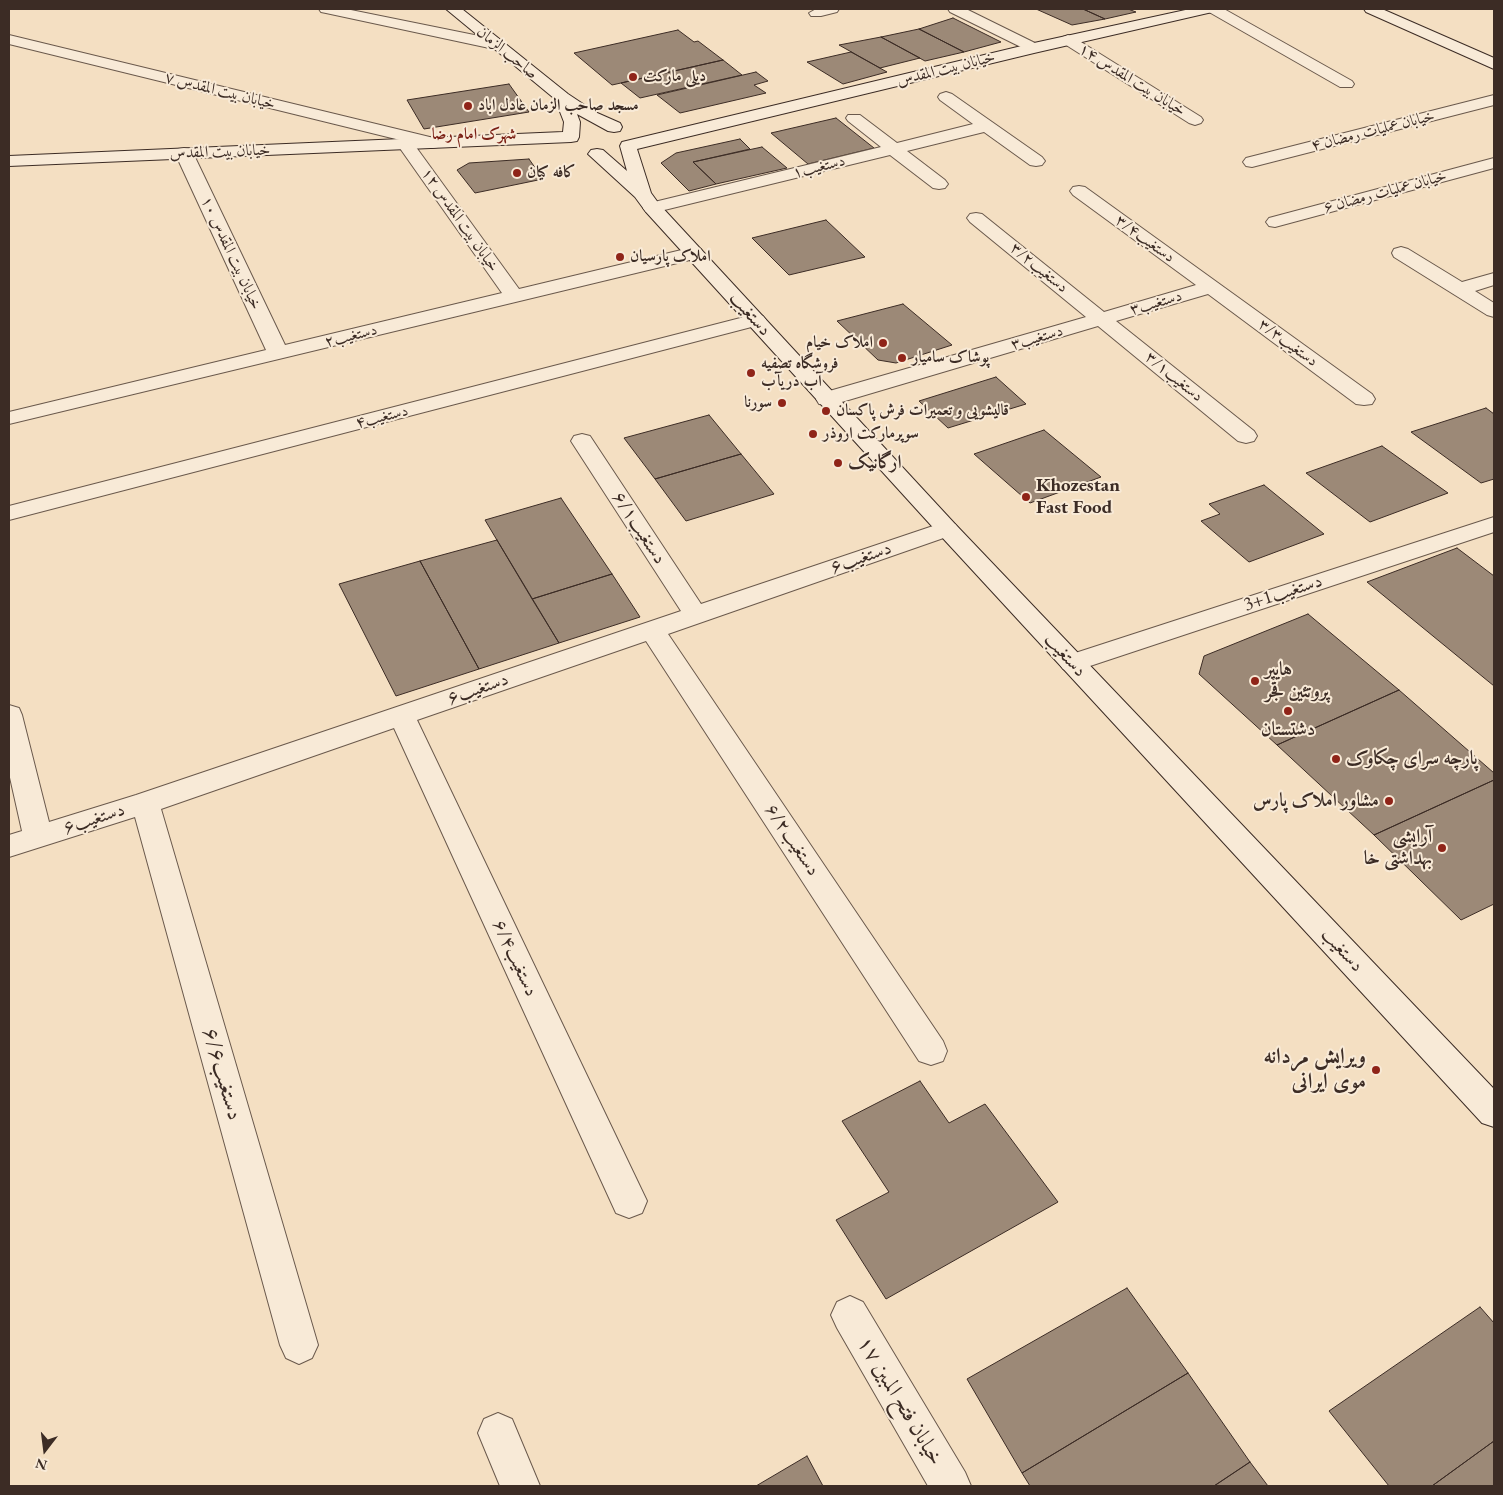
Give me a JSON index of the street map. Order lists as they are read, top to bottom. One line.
{"streets":{"street":["صاحب الزمان","خیابان بیت المقدس","خیابان بیت المقدس ۱۴","خیابان بیت المقدس ۷","خیابان عملیات رمضان ۴","دستغیب۱","خیابان عملیات رمضان ۶","خیابان بیت المقدس ۱۲","۳/۴دستغیب","خیابان بیت المقدس ۱۰","۳/۲دستغیب","۳دستغیب","دستغیب","۲دستغیب","دستغیب۳","۳/۳دستغیب","۳/۱دستغیب","دستغیب۴","دستغیب۶/۱","دستغیب۶","3+1دستغیب","دستغیب۶/۲","دستغیب۶/۴","دستغیب۶/۶","خیابان فتح المبین ۱۷"]},"crossings":[["صاحب الزمان","خیابان بیت المقدس"],["خیابان بیت المقدس","خیابان بیت المقدس ۱۴"],["خیابان بیت المقدس","خیابان بیت المقدس ۷"],["خیابان بیت المقدس","خیابان بیت المقدس ۱۲"],["خیابان بیت المقدس","خیابان بیت المقدس ۱۰"],["خیابان بیت المقدس","دستغیب"],["دستغیب۱","دستغیب"],["خیابان بیت المقدس ۱۲","۲دستغیب"],["۳/۴دستغیب","۳دستغیب"],["۳/۴دستغیب","۳/۳دستغیب"],["خیابان بیت المقدس ۱۰","۲دستغیب"],["۳/۲دستغیب","۳دستغیب"],["۳/۲دستغیب","دستغیب۳"],["۳/۲دستغیب","۳/۱دستغیب"],["۳دستغیب","دستغیب۳"],["۳دستغیب","۳/۳دستغیب"],["۳دستغیب","۳/۱دستغیب"],["دستغیب","۲دستغیب"],["دستغیب","دستغیب۳"],["دستغیب","دستغیب۴"],["دستغیب","دستغیب۶"],["دستغیب","3+1دستغیب"],["دستغیب۳","۳/۱دستغیب"],["دستغیب۶/۱","دستغیب۶"],["دستغیب۶","دستغیب۶/۲"],["دستغیب۶","دستغیب۶/۴"],["دستغیب۶","دستغیب۶/۶"]],"districts":["شهرک امام رضا"],"places":["دیلی مارکت","مسجد صاحب الزمان عادل اباد","کافه کیان","املاک پارسیان","املاک خیام","پوشاک سامیار","فروشگاه تصفیه آب دریآب","سورنا","قالیشویی و تعمیرات فرش پاکسان","سوپرمارکت اروذر","ارگانیک","Khozestan Fast Food","هایپر پروتئین قجر","دشتستان","پارچه سرای چکاوک","مشاور املاک پارس","آرایشی بهداشتی خا","ویرایش مردانه موی ایرانی"],"north":"bottom"}
